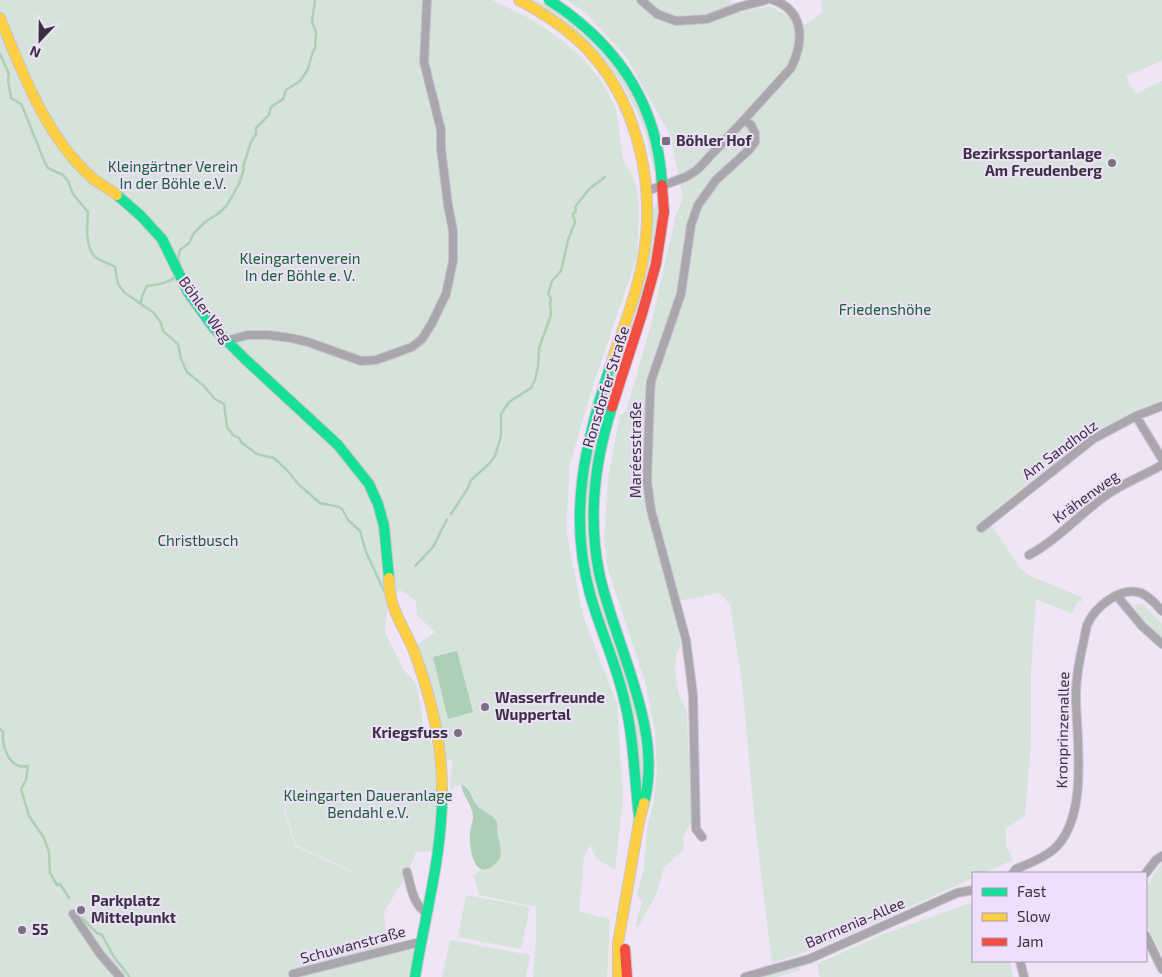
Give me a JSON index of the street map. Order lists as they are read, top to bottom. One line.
{"streets":{"main road":["Böhler Weg","Ronsdorfer Straße"],"street":["Maréesstraße","Am Sandholz","Krähenweg","Kronprinzenallee","Barmenia-Allee","Schuwanstraße"]},"parks":["Kleingärtner Verein In der Böhle e.V.","Kleingartenverein In der Böhle e. V.","Friedenshöhe","Christbusch","Kleingarten Daueranlage Bendahl e.V."],"places":{"transit":["Böhler Hof"],"other":["Bezirkssportanlage Am Freudenberg","Wasserfreunde Wuppertal","Kriegsfuss","Parkplatz Mittelpunkt","55"]},"legend":["Fast","Slow","Jam"],"north":"bottom"}
